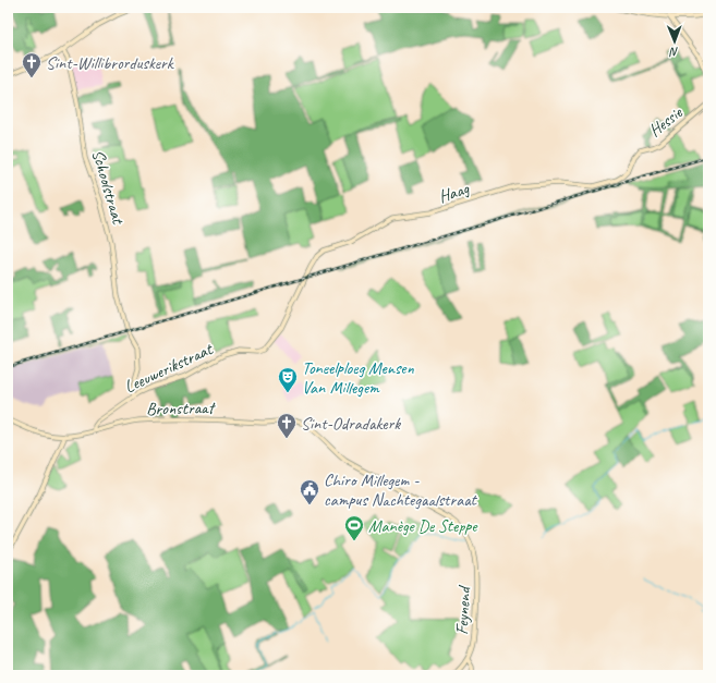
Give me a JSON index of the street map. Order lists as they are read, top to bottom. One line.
{"streets":{"street":["Hessie","Schoolstraat","Haag","Leeuwerikstraat","Bronstraat","Feynend"]},"crossings":[["Hessie","Haag"],["Schoolstraat","Leeuwerikstraat"],["Haag","Leeuwerikstraat"],["Leeuwerikstraat","Bronstraat"],["Bronstraat","Feynend"]],"places":{"church":["Sint-Willibrorduskerk","Sint-Odradakerk"],"theatre":["Toneelploeg Mensen Van Millegem"],"public building":["Chiro Millegem - campus Nachtegaalstraat"],"sports":["Manège De Steppe"]},"north":"bottom"}
